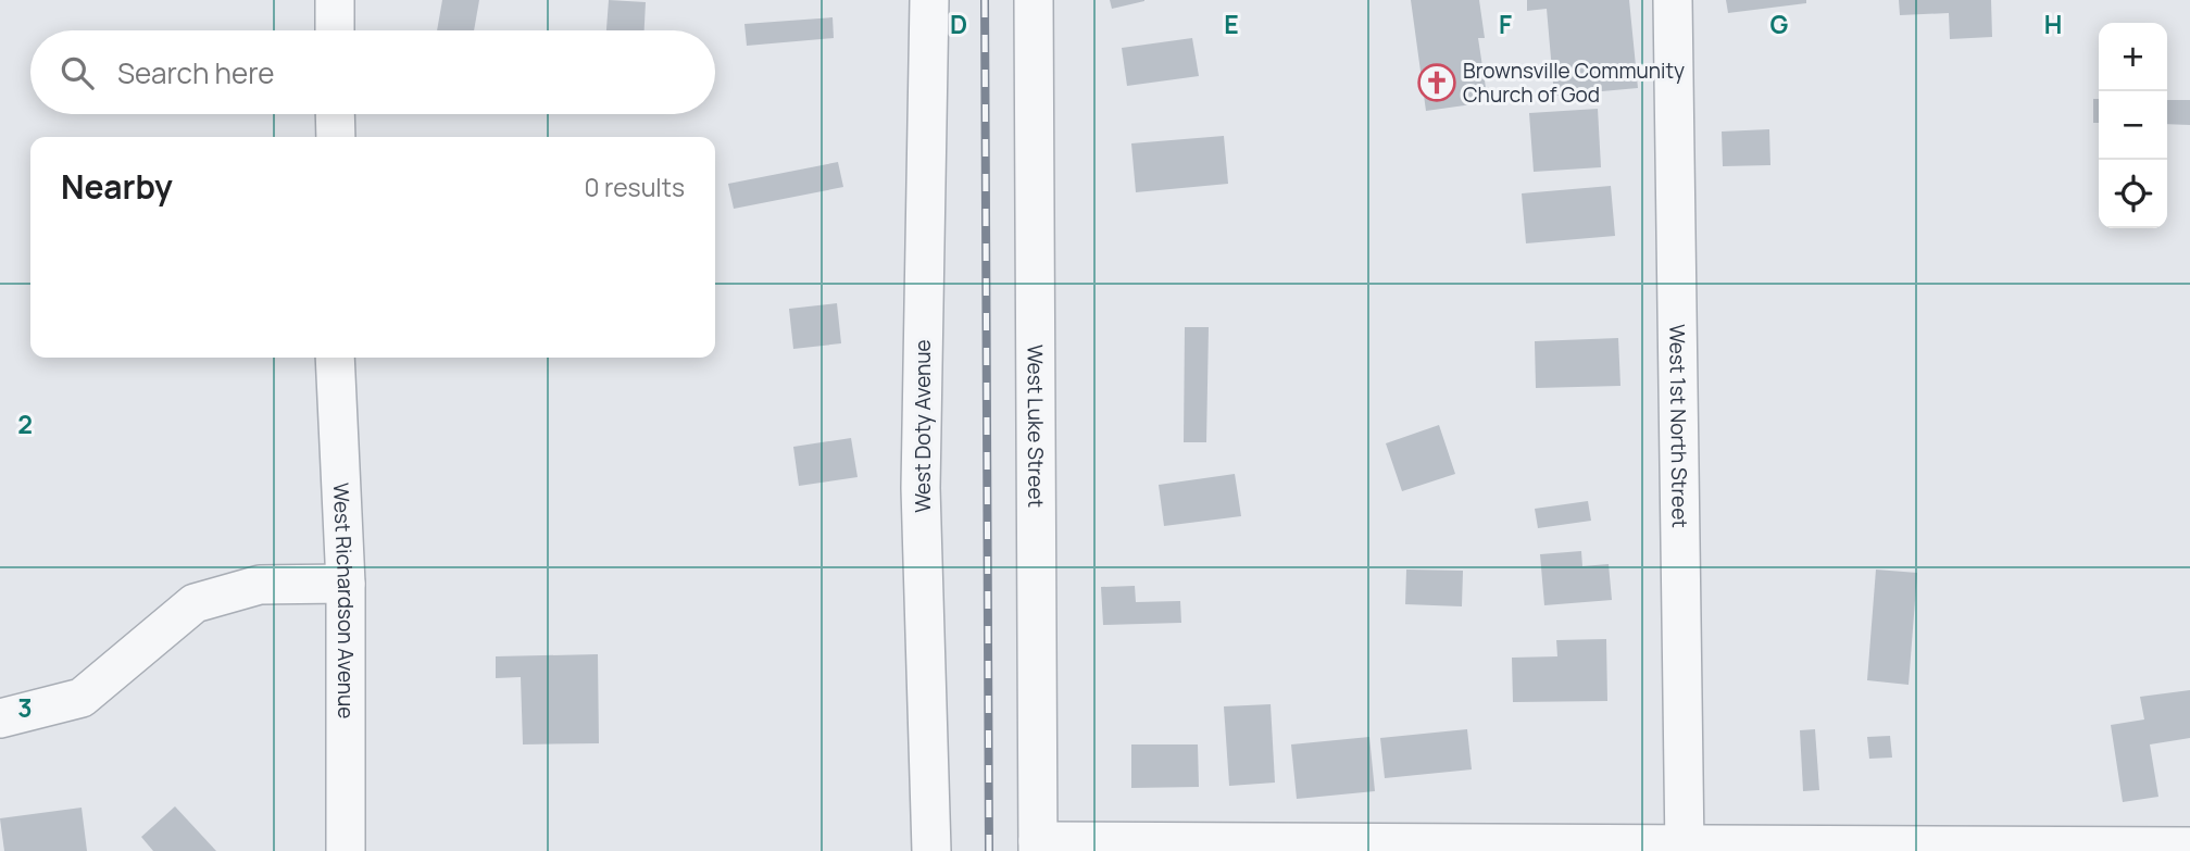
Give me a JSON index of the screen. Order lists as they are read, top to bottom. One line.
{"streets":{"street":["West Luke Street","West Doty Avenue","West 1st North Street","West Richardson Avenue"]},"places":{"church":["Brownsville Community Church of God"]},"page":{"map_buttons":["+","−"],"search":"Search here","heading":["Nearby","0 results"]},"grid":{"columns":["D","E","F","G","H"],"rows":["2","3"]}}
